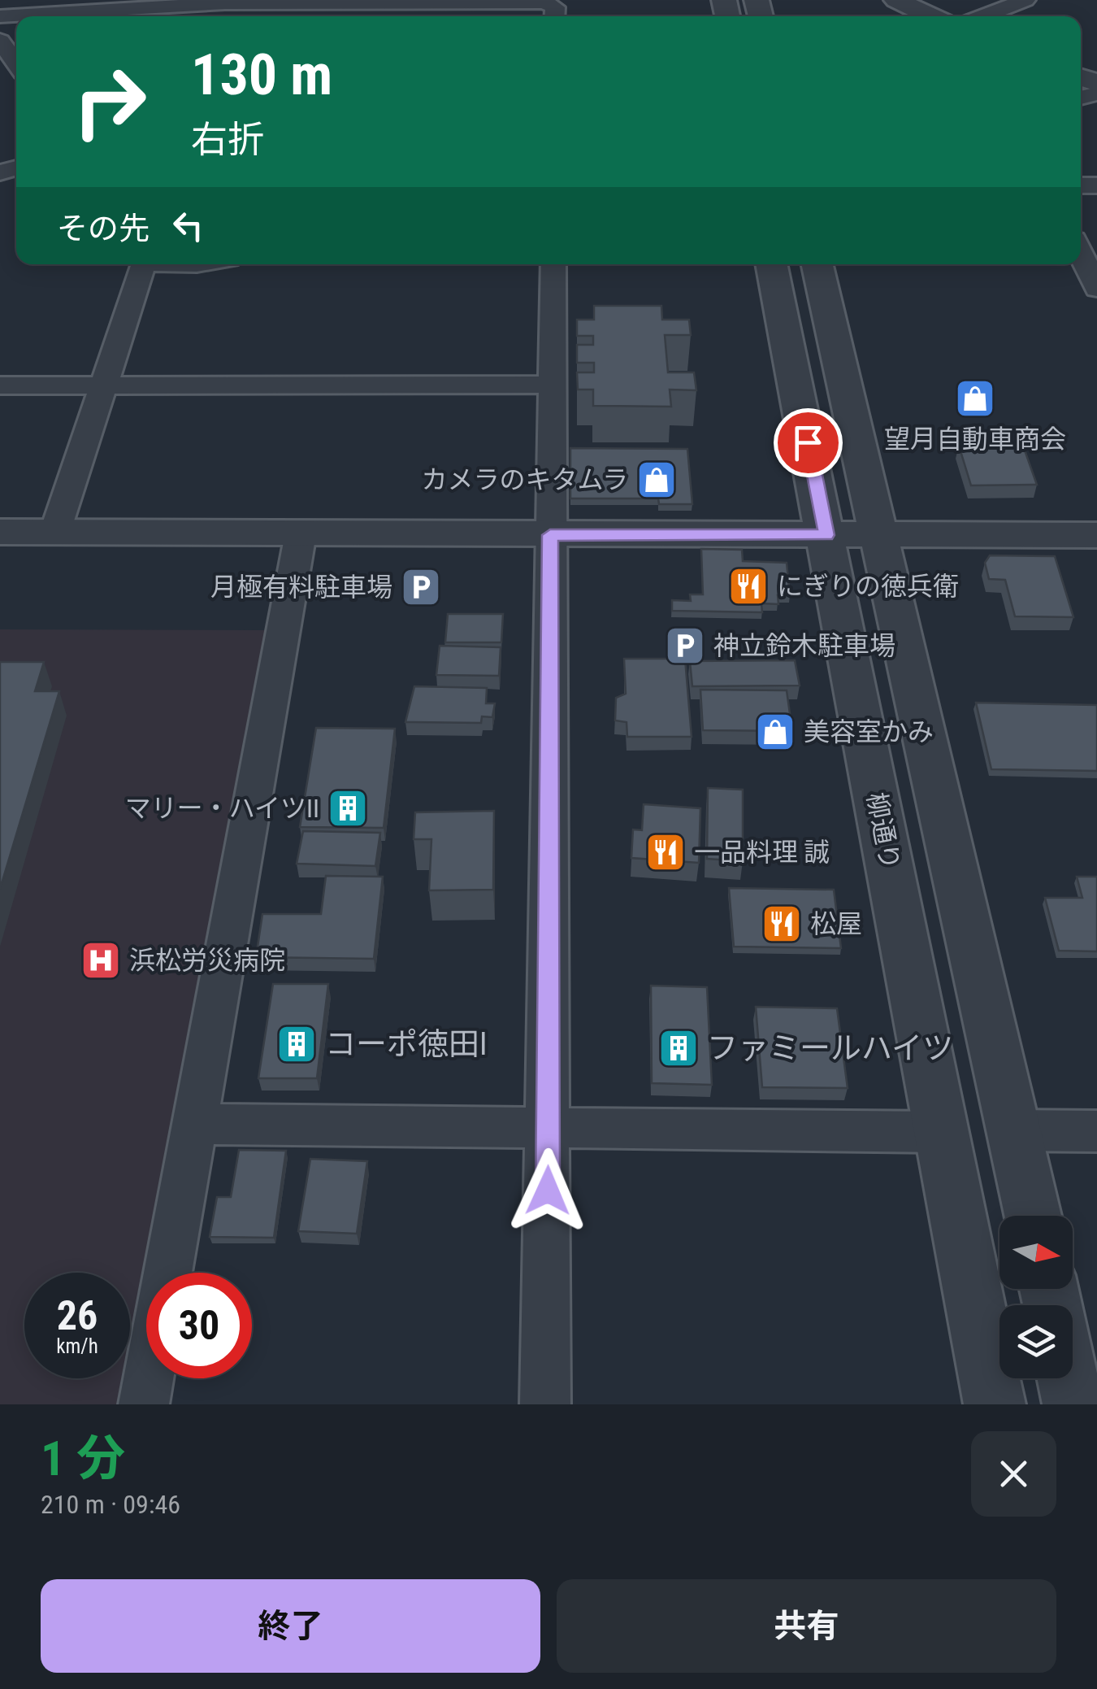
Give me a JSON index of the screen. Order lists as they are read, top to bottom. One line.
{"streets":{"street":["柳通り"]},"places":{"shop":["望月自動車商会","カメラのキタムラ","美容室かみ"],"restaurant":["にぎりの徳兵衛","一品料理 誠","松屋"],"parking":["月極有料駐車場","神立鈴木駐車場"],"building":["マリー・ハイツII","コーポ徳田I","ファミールハイツ"],"hospital":["浜松労災病院"]},"north":"right","page":{"turn":["130 m","右折"],"then":"その先","speed":"26 km/h","limit":"30","heading":["1 分","210 m · 09:46"],"buttons":["終了","共有"]}}
